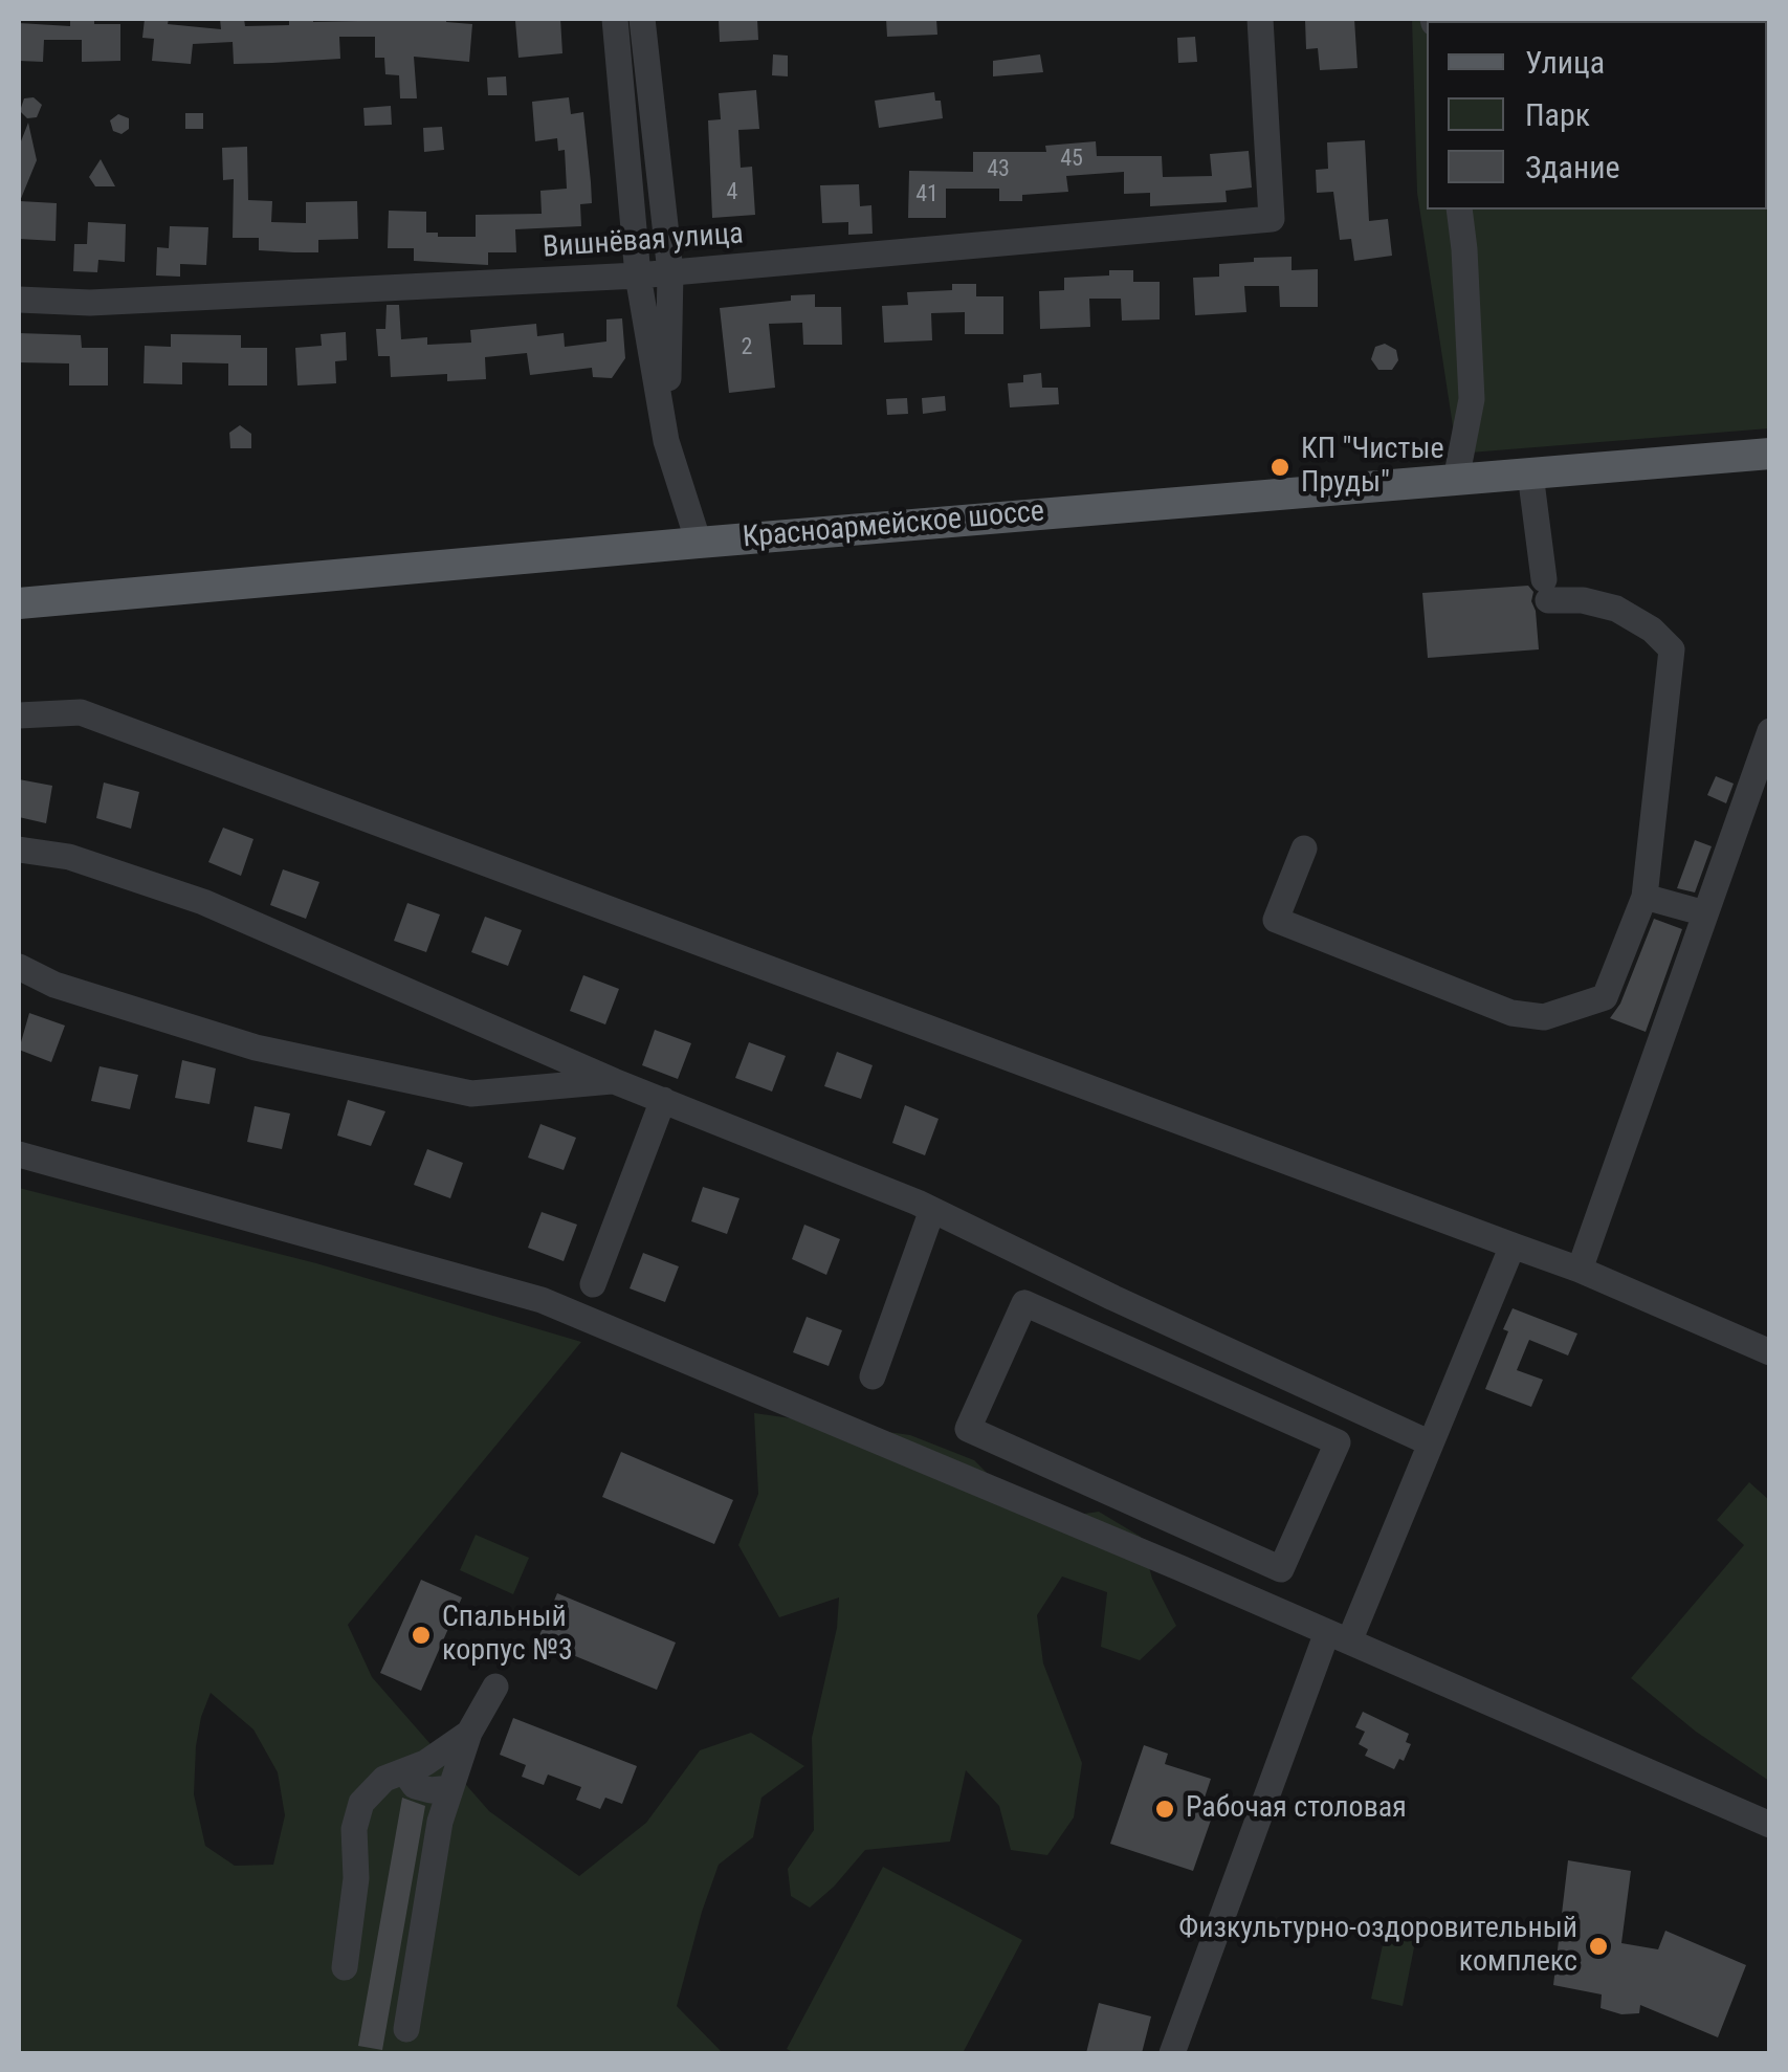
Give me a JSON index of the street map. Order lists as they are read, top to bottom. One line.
{"streets":{"main road":["Красноармейское шоссе"],"street":["Вишнёвая улица"]},"places":["КП \"Чистые Пруды\"","Спальный корпус №3","Рабочая столовая","Физкультурно-оздоровительный комплекс"],"house_numbers":["45","43","4","41","2"],"legend":["Улица","Парк","Здание"]}
